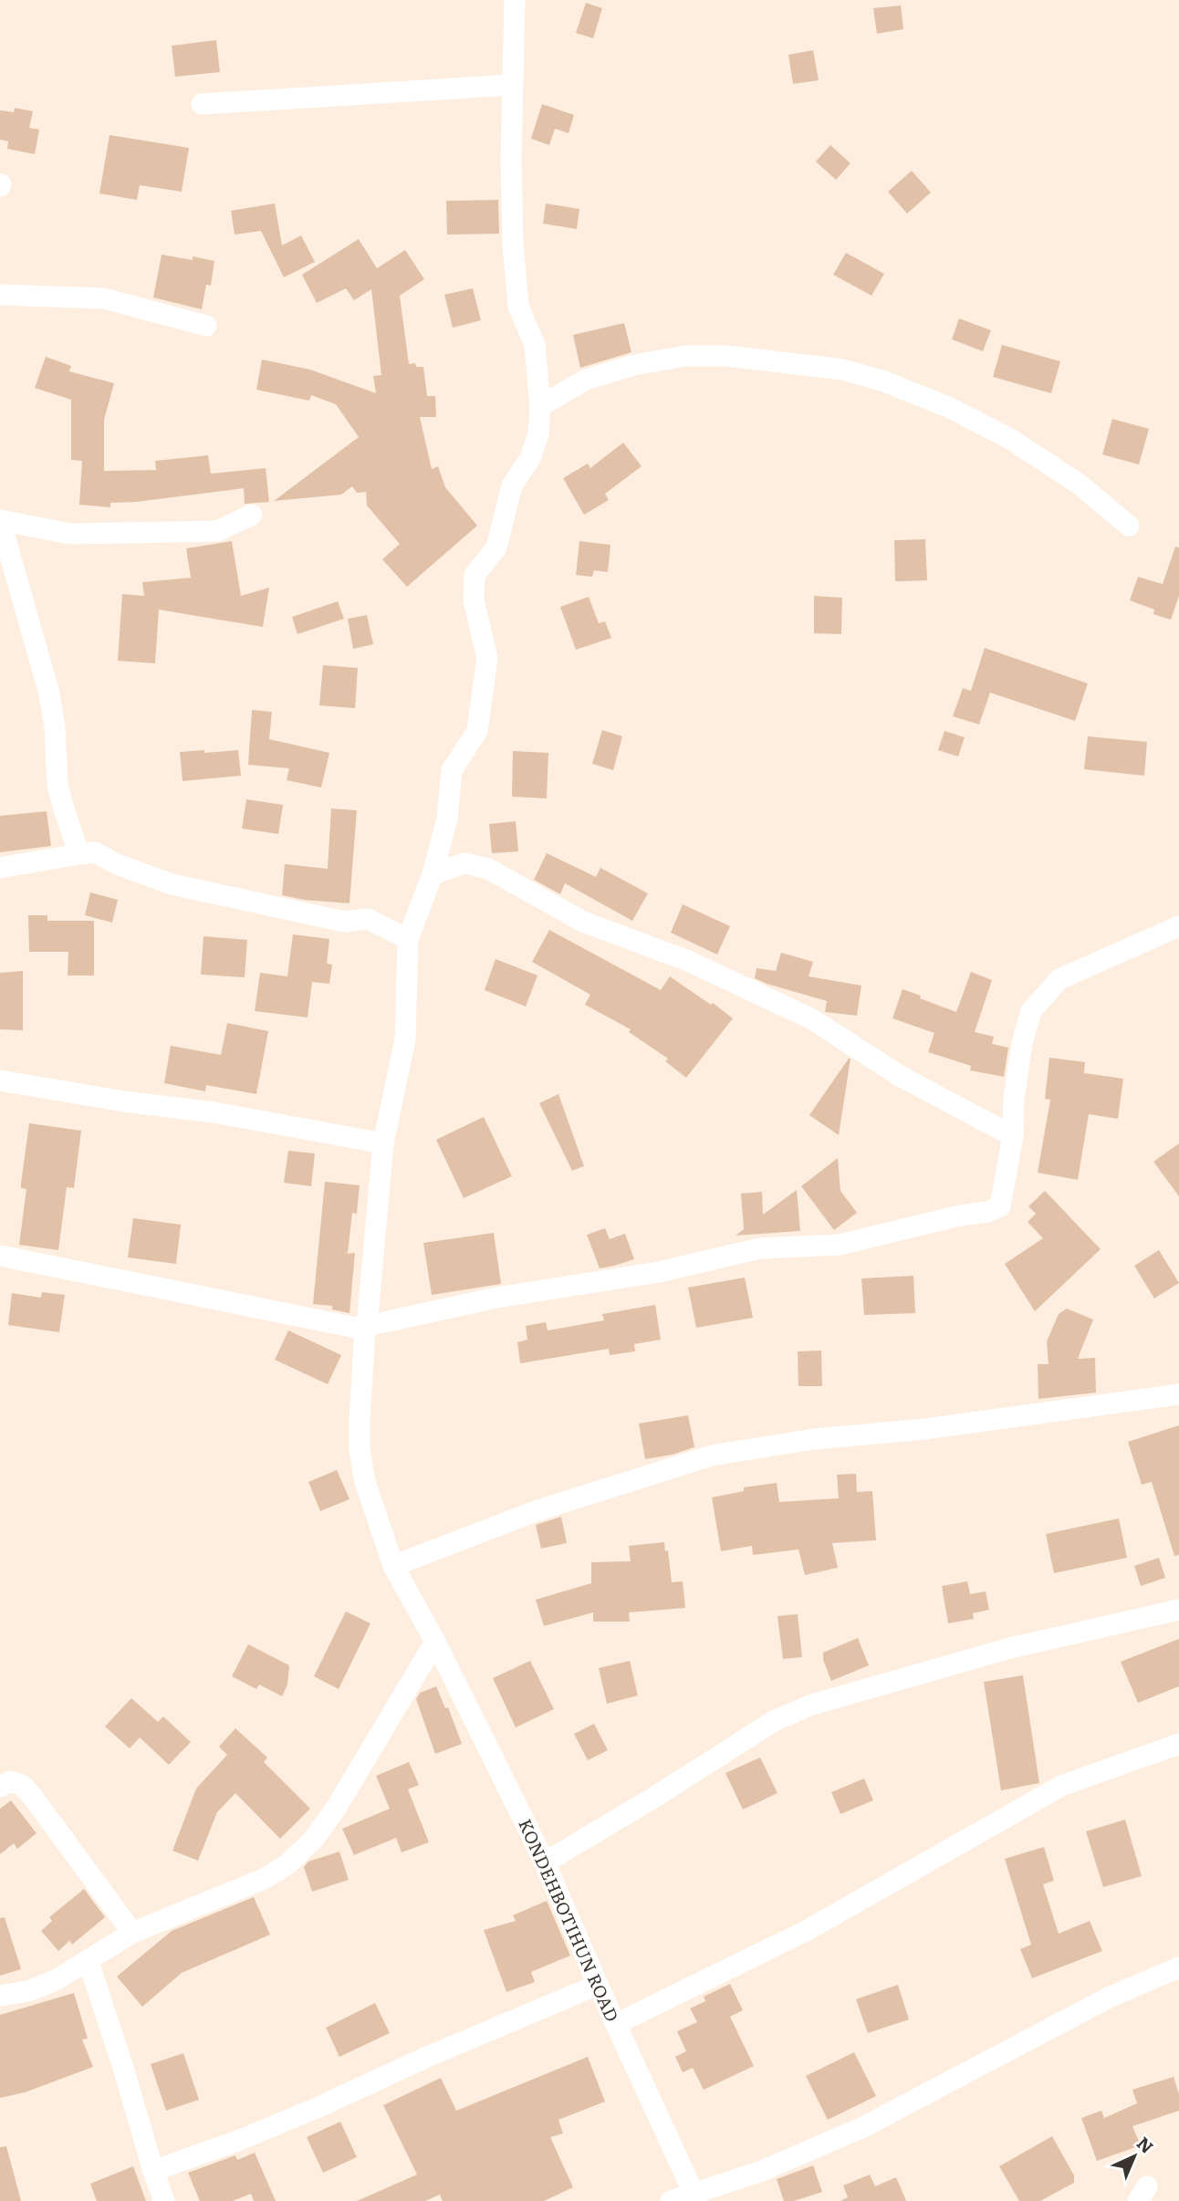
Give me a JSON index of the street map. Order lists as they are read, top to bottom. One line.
{"streets":{"street":["KONDEHBOTIHUN ROAD"]},"north":"top right"}
